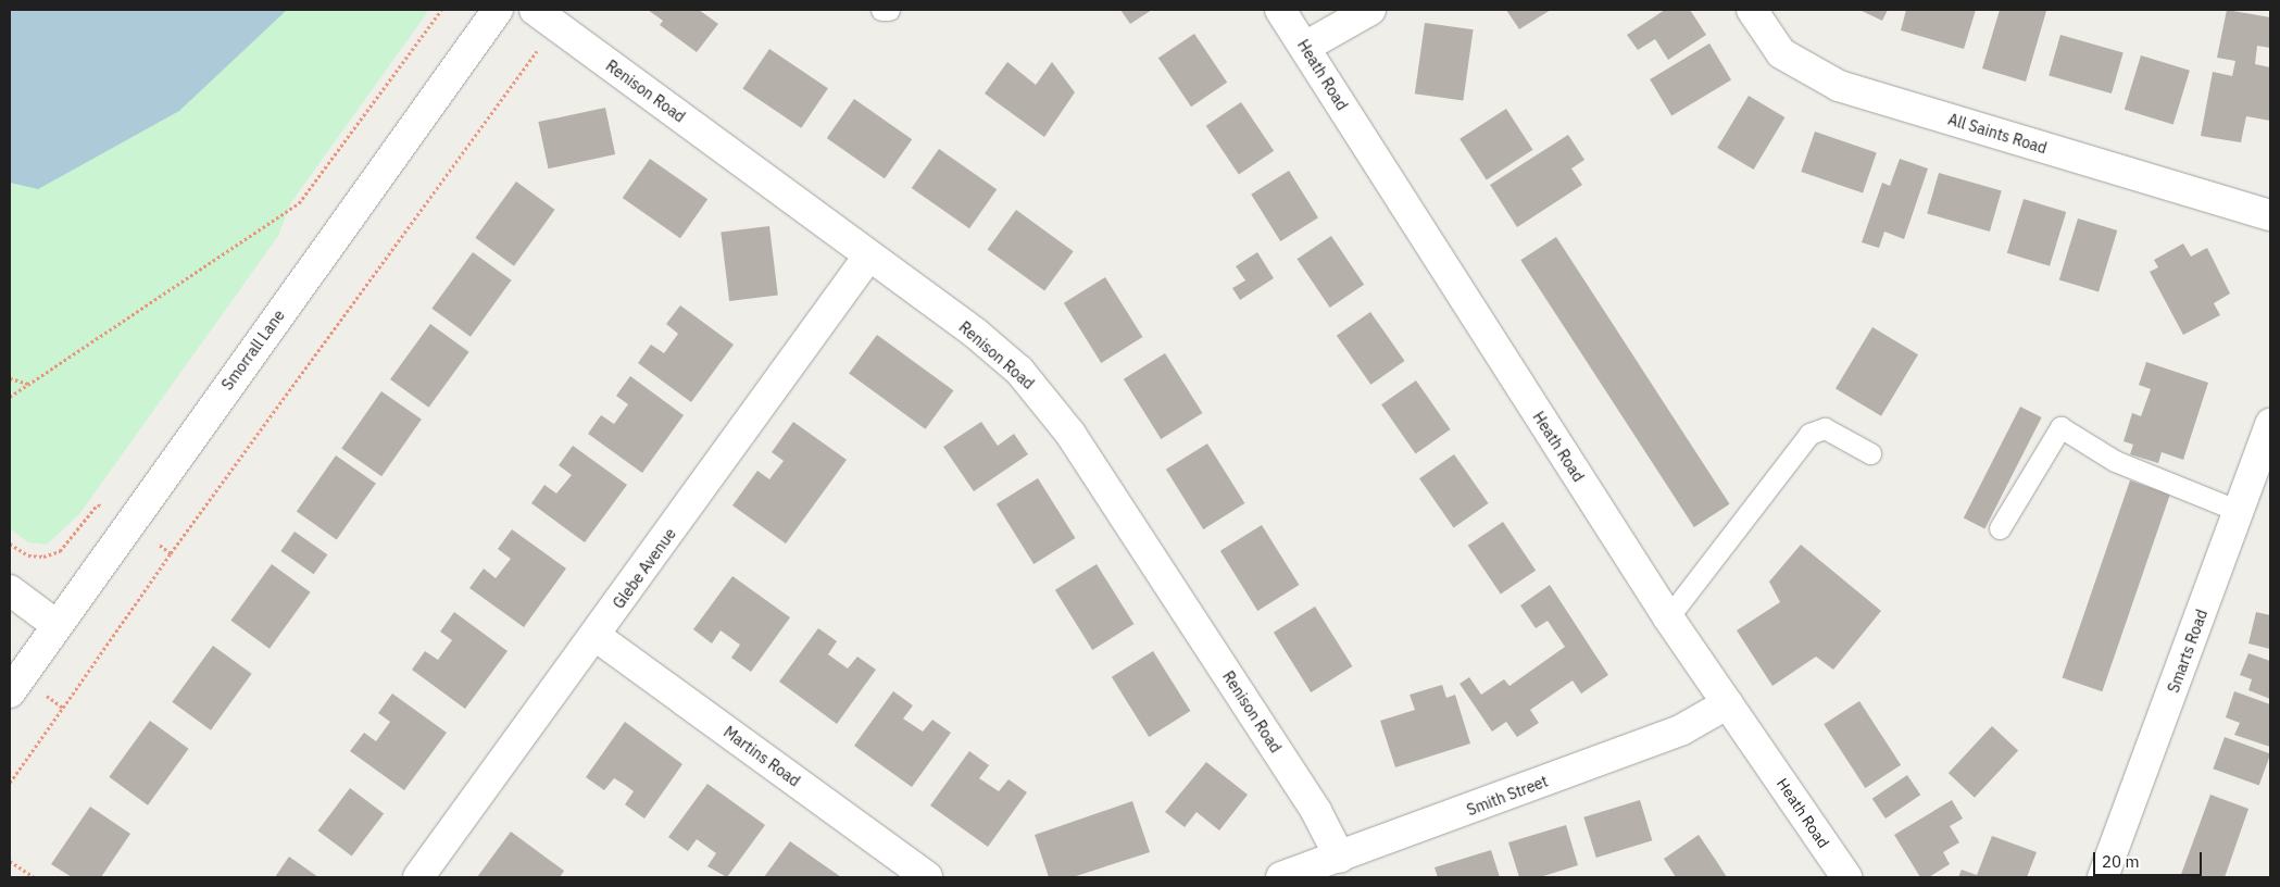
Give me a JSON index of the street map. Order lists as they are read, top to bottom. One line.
{"streets":{"street":["Heath Road","Renison Road","All Saints Road","Smorrall Lane","Glebe Avenue","Smarts Road","Martins Road","Smith Street"]},"crossings":[["Heath Road","Smith Street"],["Renison Road","Glebe Avenue"],["Renison Road","Smith Street"],["Glebe Avenue","Martins Road"]],"scale_bar":"20 m"}
